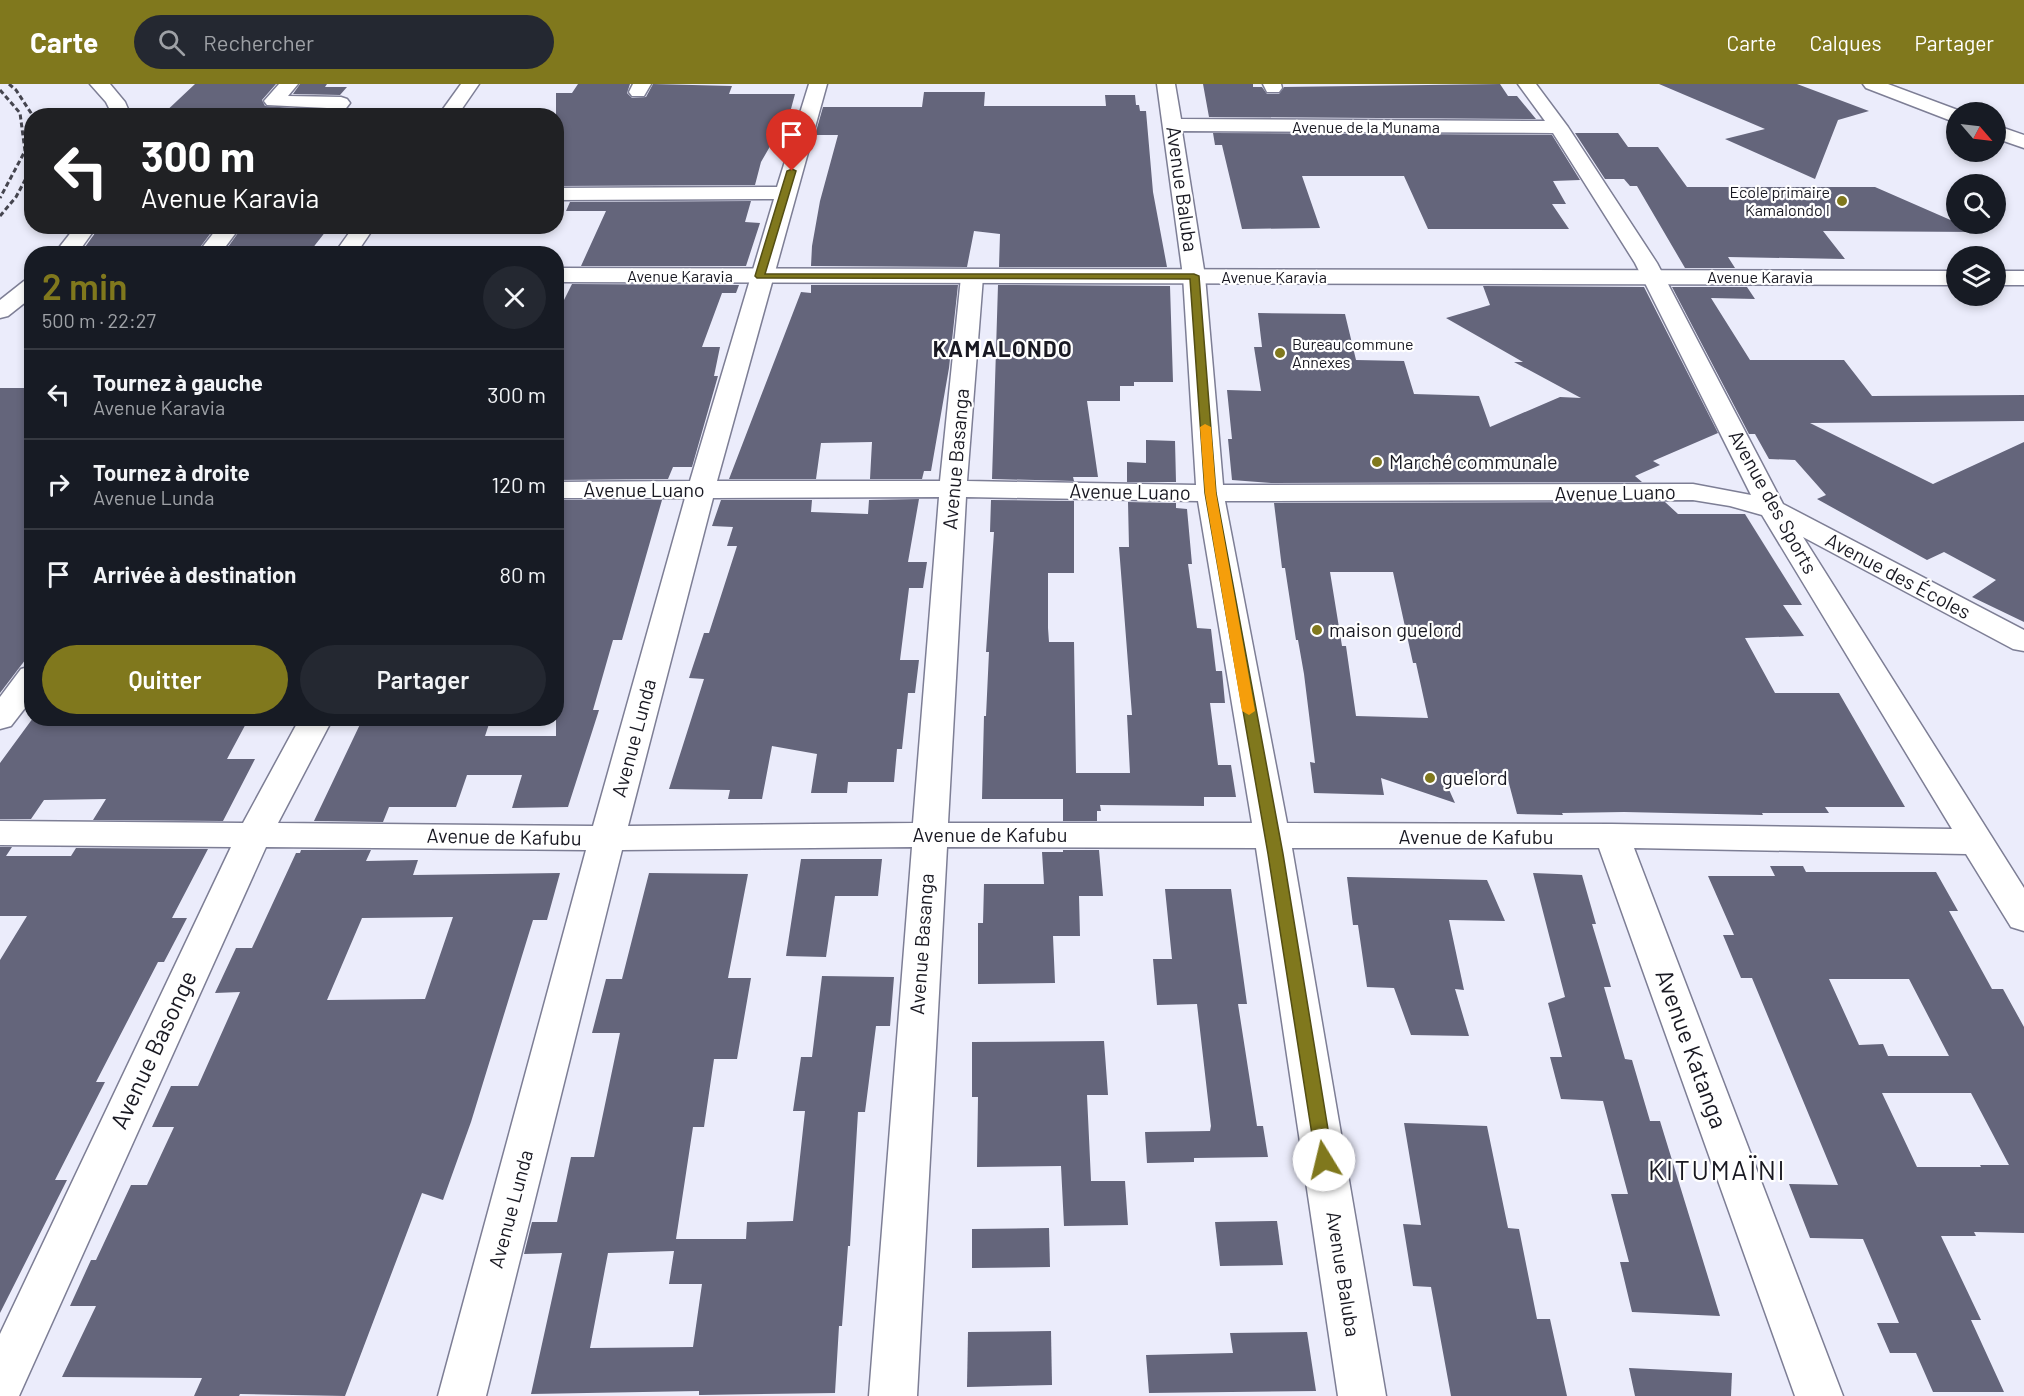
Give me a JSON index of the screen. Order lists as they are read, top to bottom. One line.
{"streets":{"street":["Avenue de la Munama","Avenue Baluba","Avenue Karavia","Avenue Basanga","Avenue Luano","Avenue des Sports","Avenue des Écoles","Avenue Lunda","Avenue de Kafubu","Avenue Katanga","Avenue Basonge"]},"crossings":[["Avenue de la Munama","Avenue Baluba"],["Avenue de la Munama","Avenue des Sports"],["Avenue Baluba","Avenue Karavia"],["Avenue Baluba","Avenue Luano"],["Avenue Baluba","Avenue de Kafubu"],["Avenue Karavia","Avenue Basanga"],["Avenue Karavia","Avenue des Sports"],["Avenue Karavia","Avenue Lunda"],["Avenue Basanga","Avenue Luano"],["Avenue Basanga","Avenue de Kafubu"],["Avenue Luano","Avenue des Sports"],["Avenue Luano","Avenue des Écoles"],["Avenue Luano","Avenue Lunda"],["Avenue des Sports","Avenue des Écoles"],["Avenue des Sports","Avenue de Kafubu"],["Avenue Lunda","Avenue de Kafubu"],["Avenue de Kafubu","Avenue Katanga"],["Avenue de Kafubu","Avenue Basonge"]],"districts":["KAMALONDO","KITUMAÏNI"],"places":["Ecole primaire Kamalondo I","Bureau commune Annexes","Marché communale","maison guelord","guelord"],"north":"bottom right","page":{"header":"Carte","search":"Rechercher","nav":["Carte","Calques","Partager"],"turn":["300 m","Avenue Karavia"],"heading":["2 min","500 m · 22:27"],"list":[{"name":"Tournez à gauche","note":"Avenue Karavia","value":"300 m"},{"name":"Tournez à droite","note":"Avenue Lunda","value":"120 m"},{"name":"Arrivée à destination","value":"80 m"}],"buttons":["Quitter","Partager"]}}
